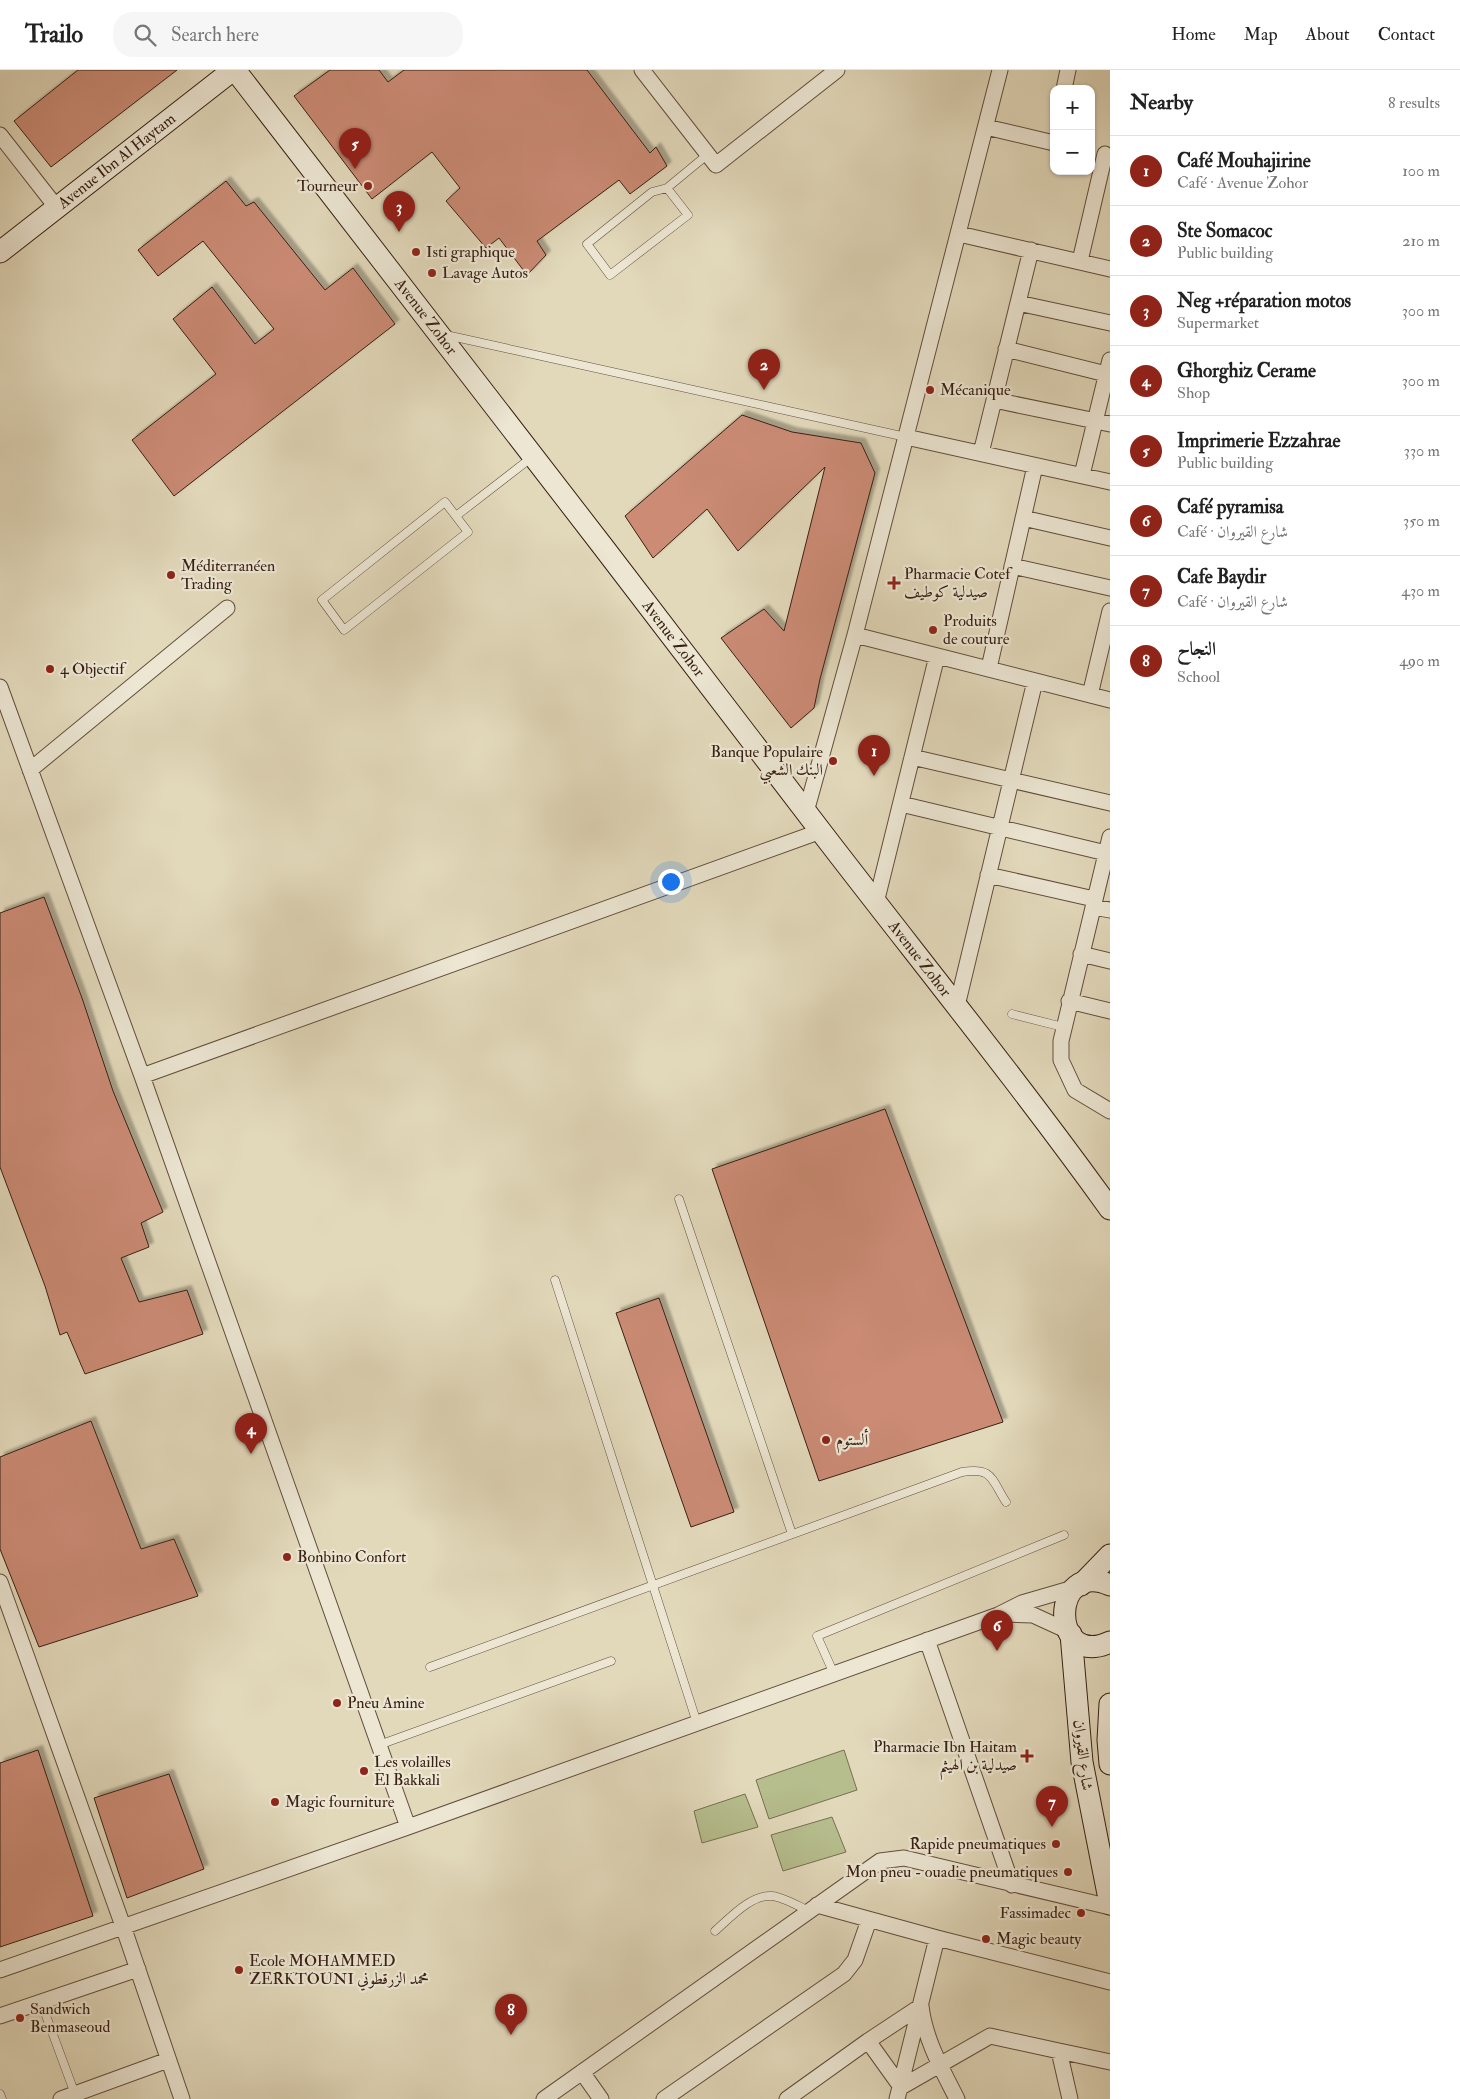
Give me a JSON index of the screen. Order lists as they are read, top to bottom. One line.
{"streets":{"main road":["Avenue Ibn Al Haytam","Avenue Zohor","شارع القيروان"]},"crossings":[["Avenue Ibn Al Haytam","Avenue Zohor"]],"places":{"other":["Tourneur","Isti graphique","Lavage Autos","Mécanique","Méditerranéen Trading","Produits de couture","4 Objectif","Banque Populaire البنك الشعبي","ألستوم","Bonbino Confort","Pneu Amine","Les volailles El Bakkali","Magic fourniture","Rapide pneumatiques","Mon pneu - ouadie pneumatiques","Fassimadec","Magic beauty","Ecole MOHAMMED ZERKTOUNI محمد الزرقطوني","Sandwich Benmaseoud"],"health":["Pharmacie Cotef صيدلية كوطيف","Pharmacie Ibn Haitam صيدلية بن الهيثم"]},"page":{"header":"Trailo","search":"Search here","nav":["Home","Map","About","Contact"],"heading":["Nearby","8 results"],"map_buttons":["+","−"],"pins":["5","3","2","1","4","6","7","8"],"list":[{"mark":"1","name":"Café Mouhajirine","note":"Café · Avenue Zohor","value":"100 m"},{"mark":"2","name":"Ste Somacoc","note":"Public building","value":"210 m"},{"mark":"3","name":"Neg +réparation motos","note":"Supermarket","value":"300 m"},{"mark":"4","name":"Ghorghiz Cerame","note":"Shop","value":"300 m"},{"mark":"5","name":"Imprimerie Ezzahrae","note":"Public building","value":"330 m"},{"mark":"6","name":"Café pyramisa","note":"Café · شارع القيروان","value":"350 m"},{"mark":"7","name":"Cafe Baydir","note":"Café · شارع القيروان","value":"430 m"},{"mark":"8","name":"النجاح","note":"School","value":"490 m"}]}}
